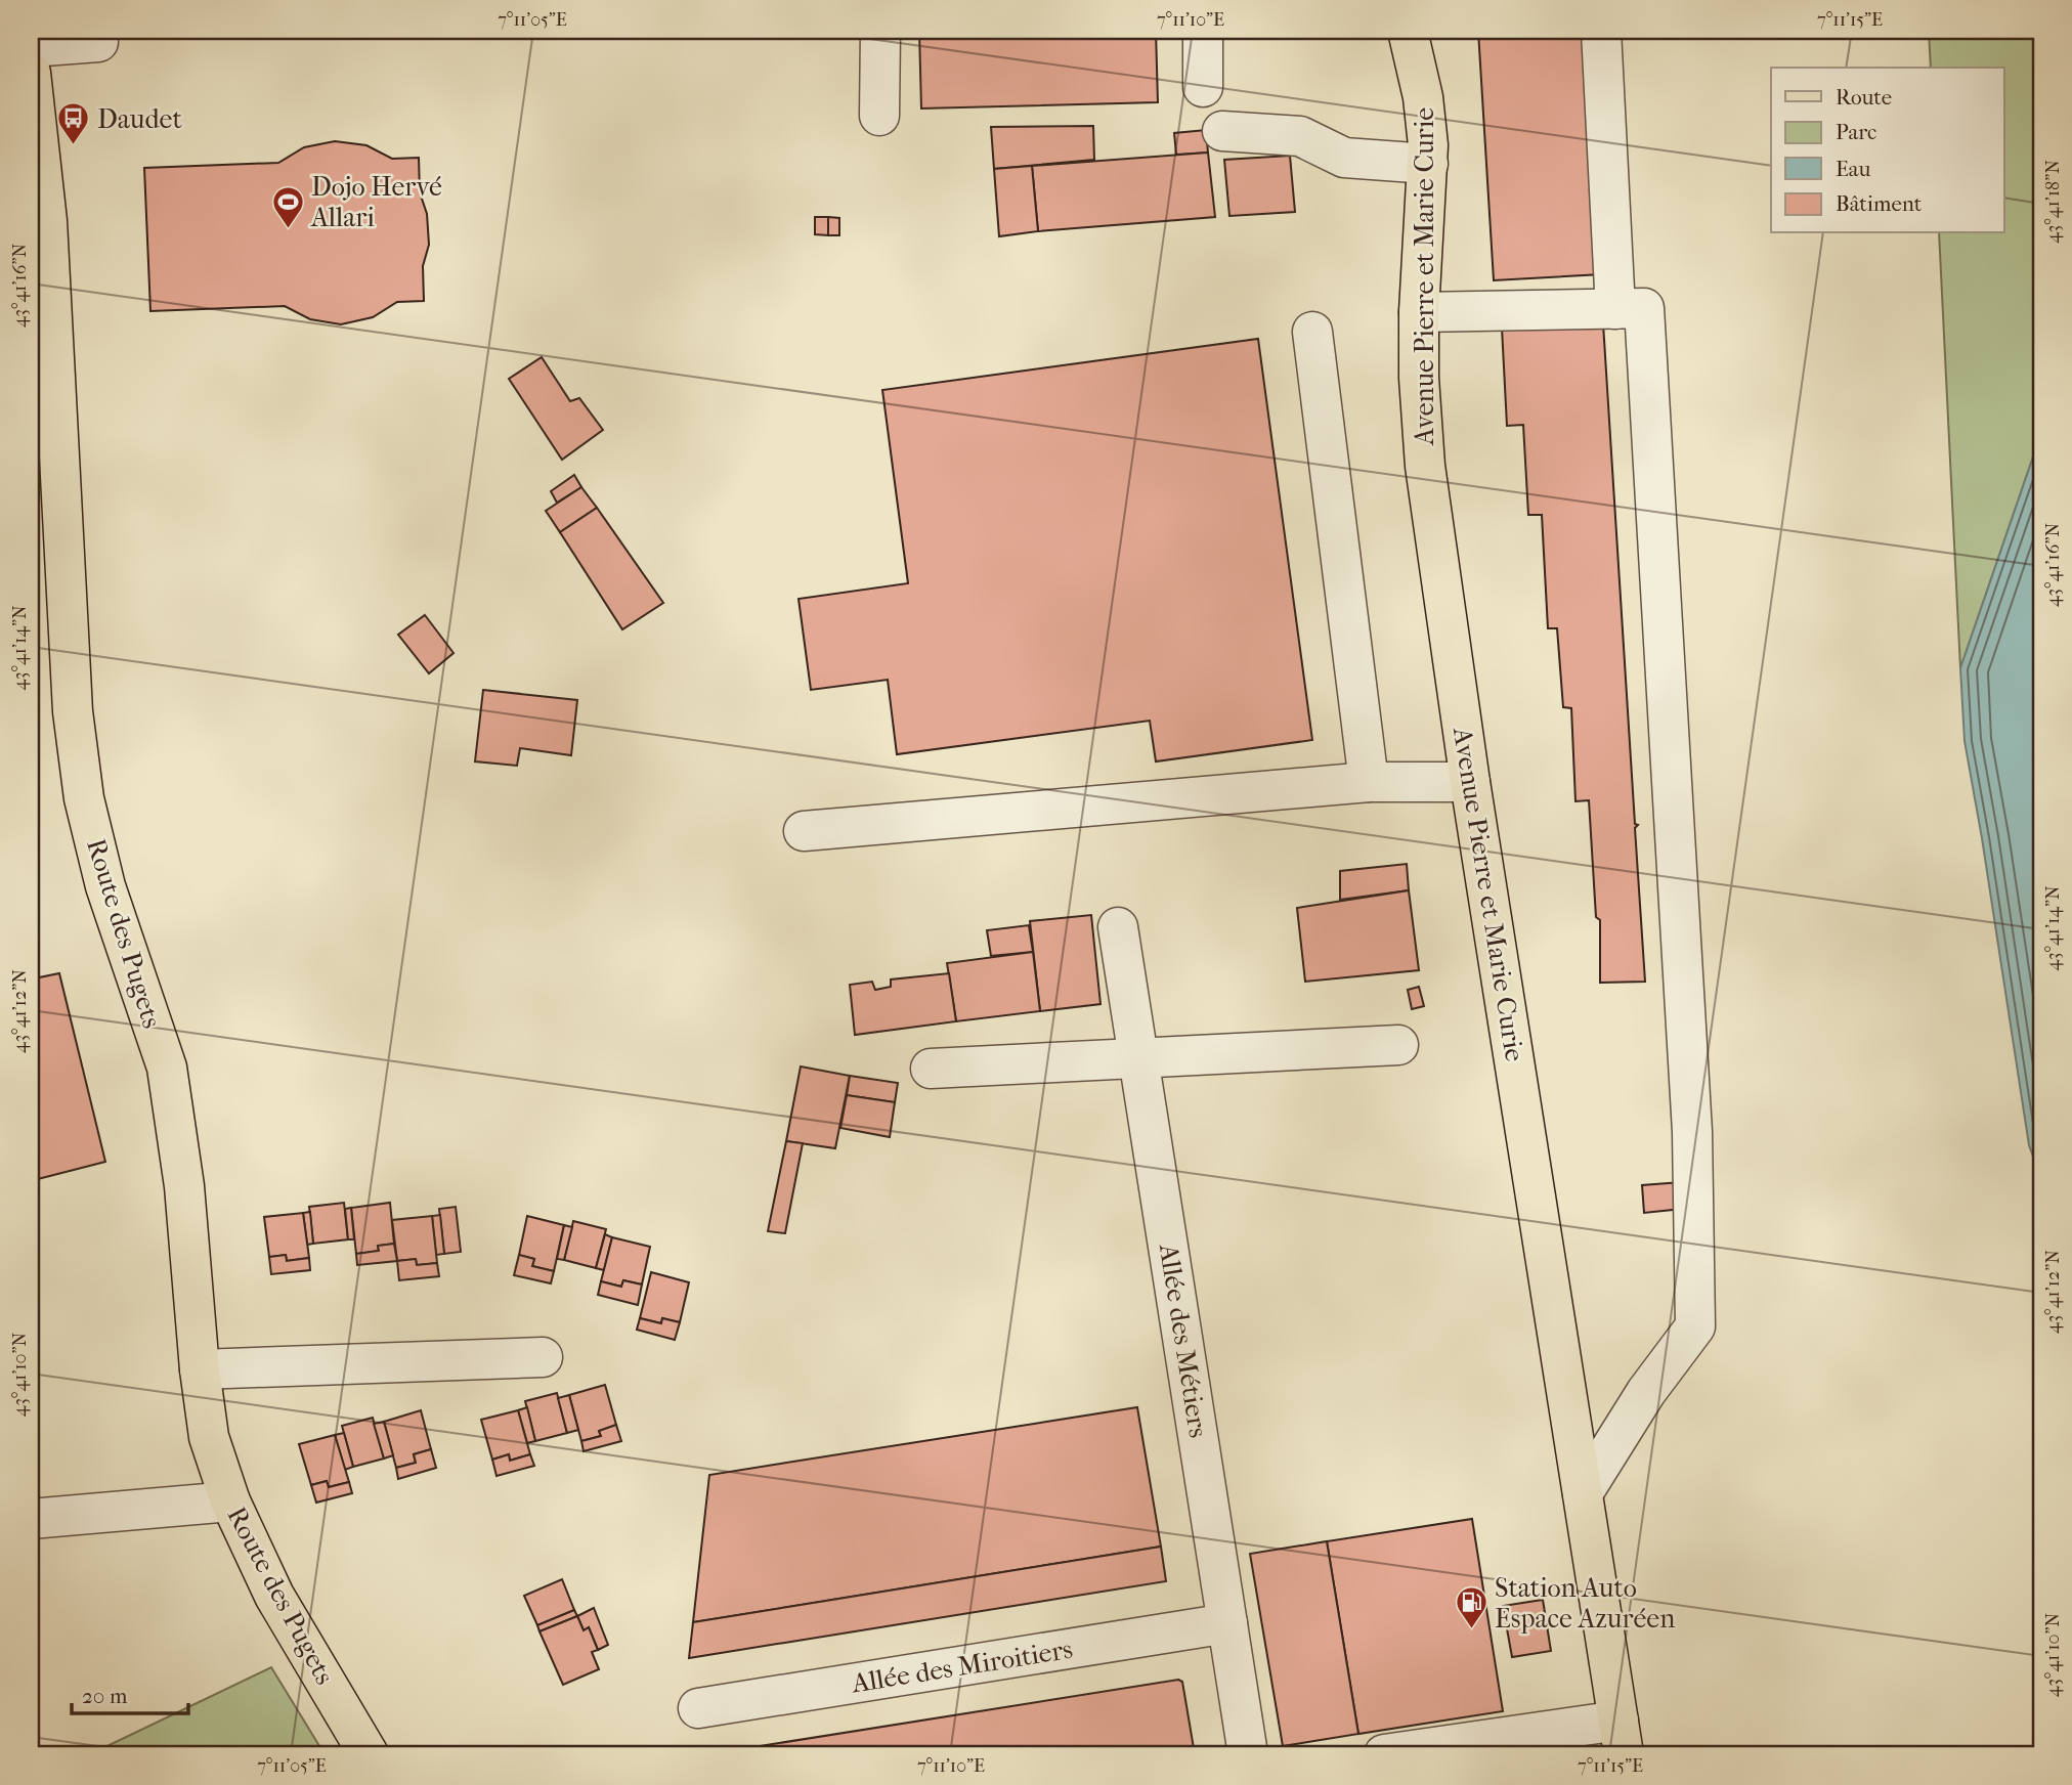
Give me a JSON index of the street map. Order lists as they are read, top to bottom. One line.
{"streets":{"main road":["Avenue Pierre et Marie Curie","Route des Pugets"],"street":["Allée des Métiers","Allée des Miroitiers"]},"crossings":[["Allée des Métiers","Allée des Miroitiers"]],"places":{"bus stop":["Daudet"],"sports":["Dojo Hervé Allari"],"fuel station":["Station Auto Espace Azuréen"]},"legend":["Route","Parc","Eau","Bâtiment"],"scale_bar":"20 m","coordinates":["7°11'05\"E","7°11'10\"E","7°11'15\"E","43°41'18\"N","43°41'16\"N","43°41'14\"N","43°41'12\"N","43°41'10\"N"]}
